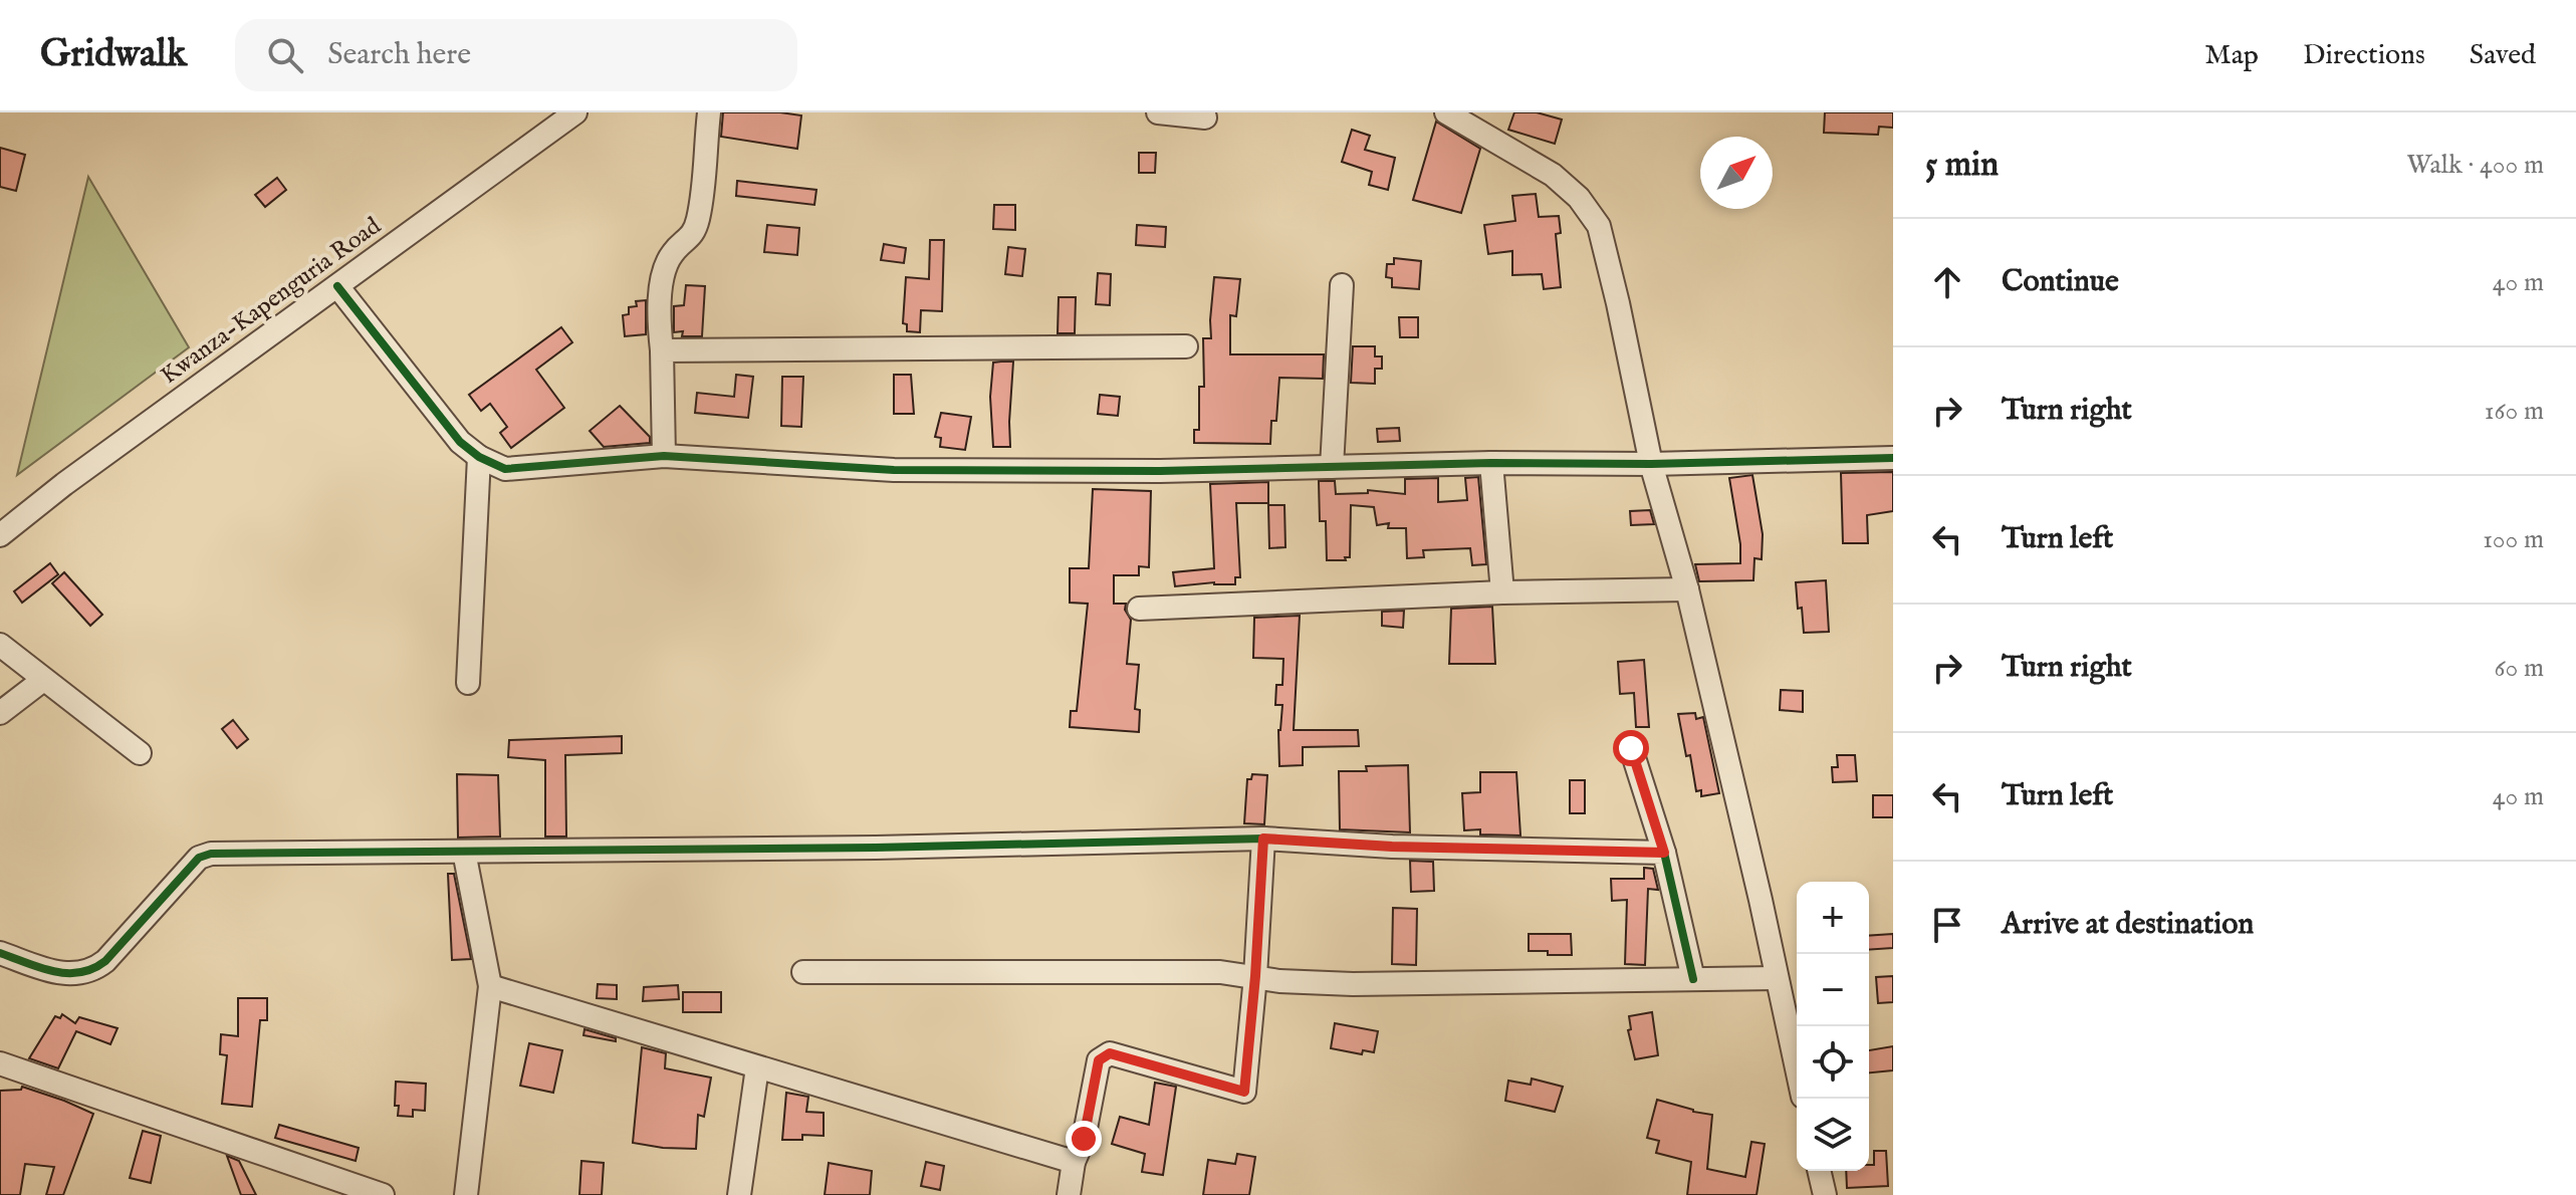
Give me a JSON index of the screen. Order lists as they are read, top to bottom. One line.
{"streets":{"street":["Kwanza-Kapenguria Road"]},"north":"top right","page":{"header":"Gridwalk","search":"Search here","nav":["Map","Directions","Saved"],"heading":["5 min","Walk · 400 m"],"list":[["Continue","40 m"],["Turn right","160 m"],["Turn left","100 m"],["Turn right","60 m"],["Turn left","40 m"],"Arrive at destination"],"map_buttons":["+","−"]}}
